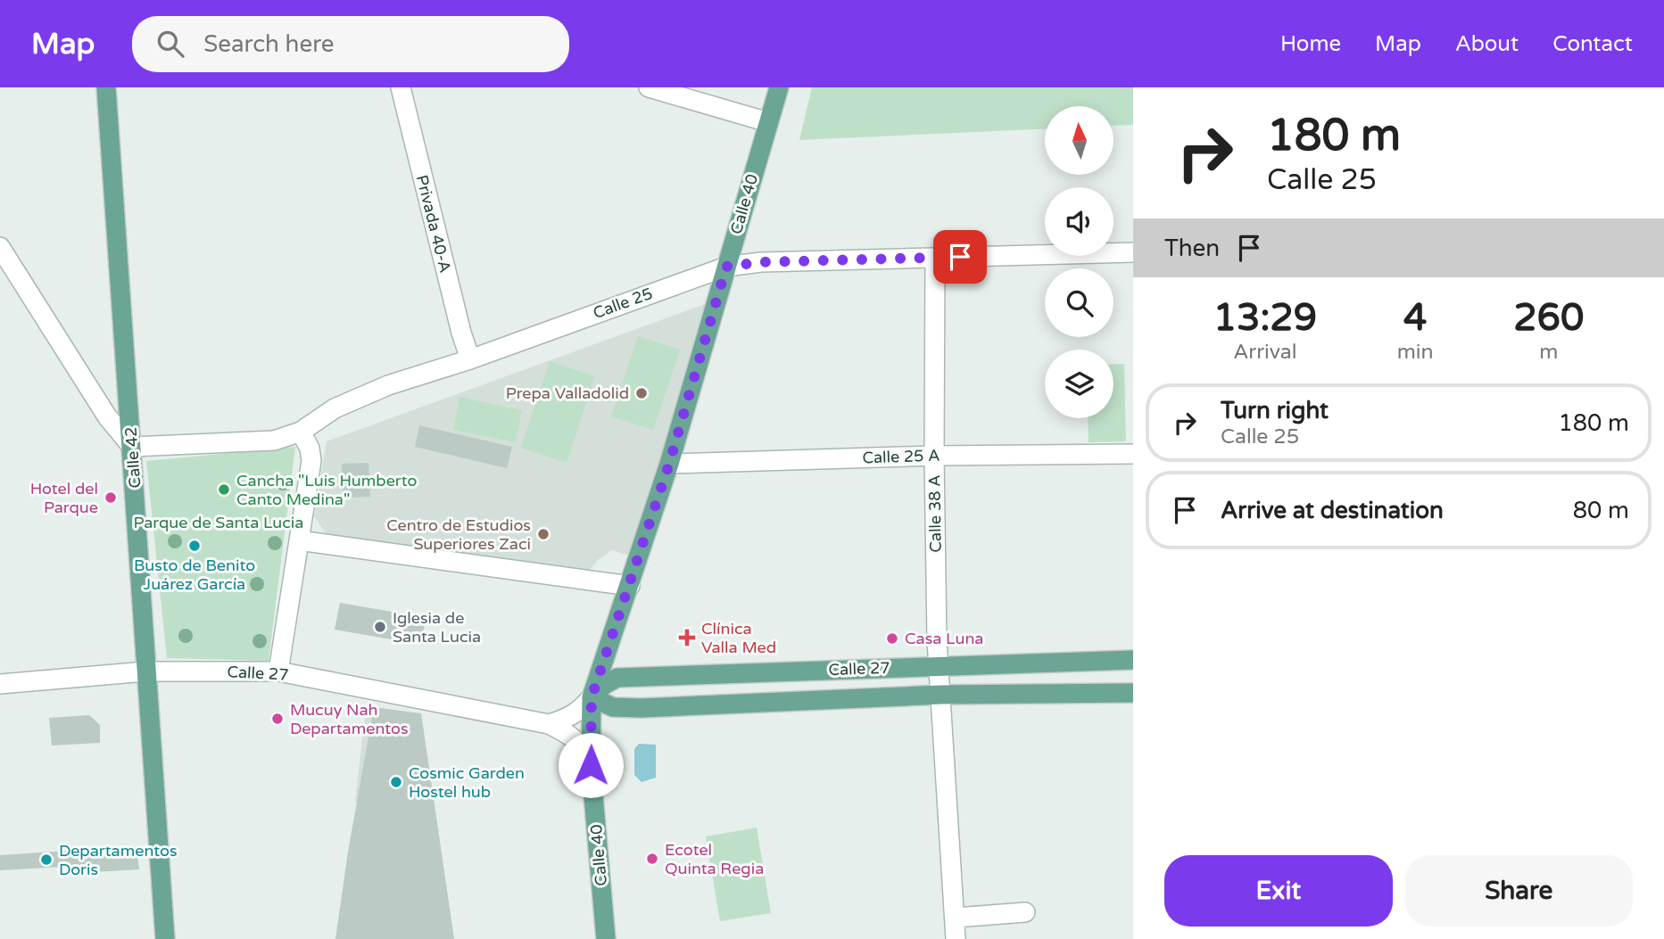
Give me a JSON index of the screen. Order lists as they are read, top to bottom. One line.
{"streets":{"main road":["Calle 40","Calle 42","Calle 27"],"street":["Privada 40-A","Calle 25","Calle 25 A","Calle 38 A"]},"crossings":[["Calle 40","Calle 25"],["Calle 40","Calle 25 A"],["Calle 40","Calle 27"],["Privada 40-A","Calle 25"],["Calle 25","Calle 42"],["Calle 25","Calle 38 A"],["Calle 25 A","Calle 38 A"],["Calle 42","Calle 27"],["Calle 38 A","Calle 27"]],"parks":["Parque de Santa Lucia"],"places":{"other":["Prepa Valladolid","Cancha \"Luis Humberto Canto Medina\"","Hotel del Parque","Centro de Estudios Superiores Zaci","Busto de Benito Juárez García","Iglesia de Santa Lucia","Casa Luna","Mucuy Nah Departamentos","Cosmic Garden Hostel hub","Ecotel Quinta Regia","Departamentos Doris"],"health":["Clínica Valla Med"]},"north":"top","page":{"header":"Map","search":"Search here","nav":["Home","Map","About","Contact"],"turn":["180 m","Calle 25"],"then":"Then","eta":["13:29","Arrival","4","min","260","m"],"list":[{"name":"Turn right","note":"Calle 25","value":"180 m"},{"name":"Arrive at destination","value":"80 m"}],"buttons":["Exit","Share"]}}
